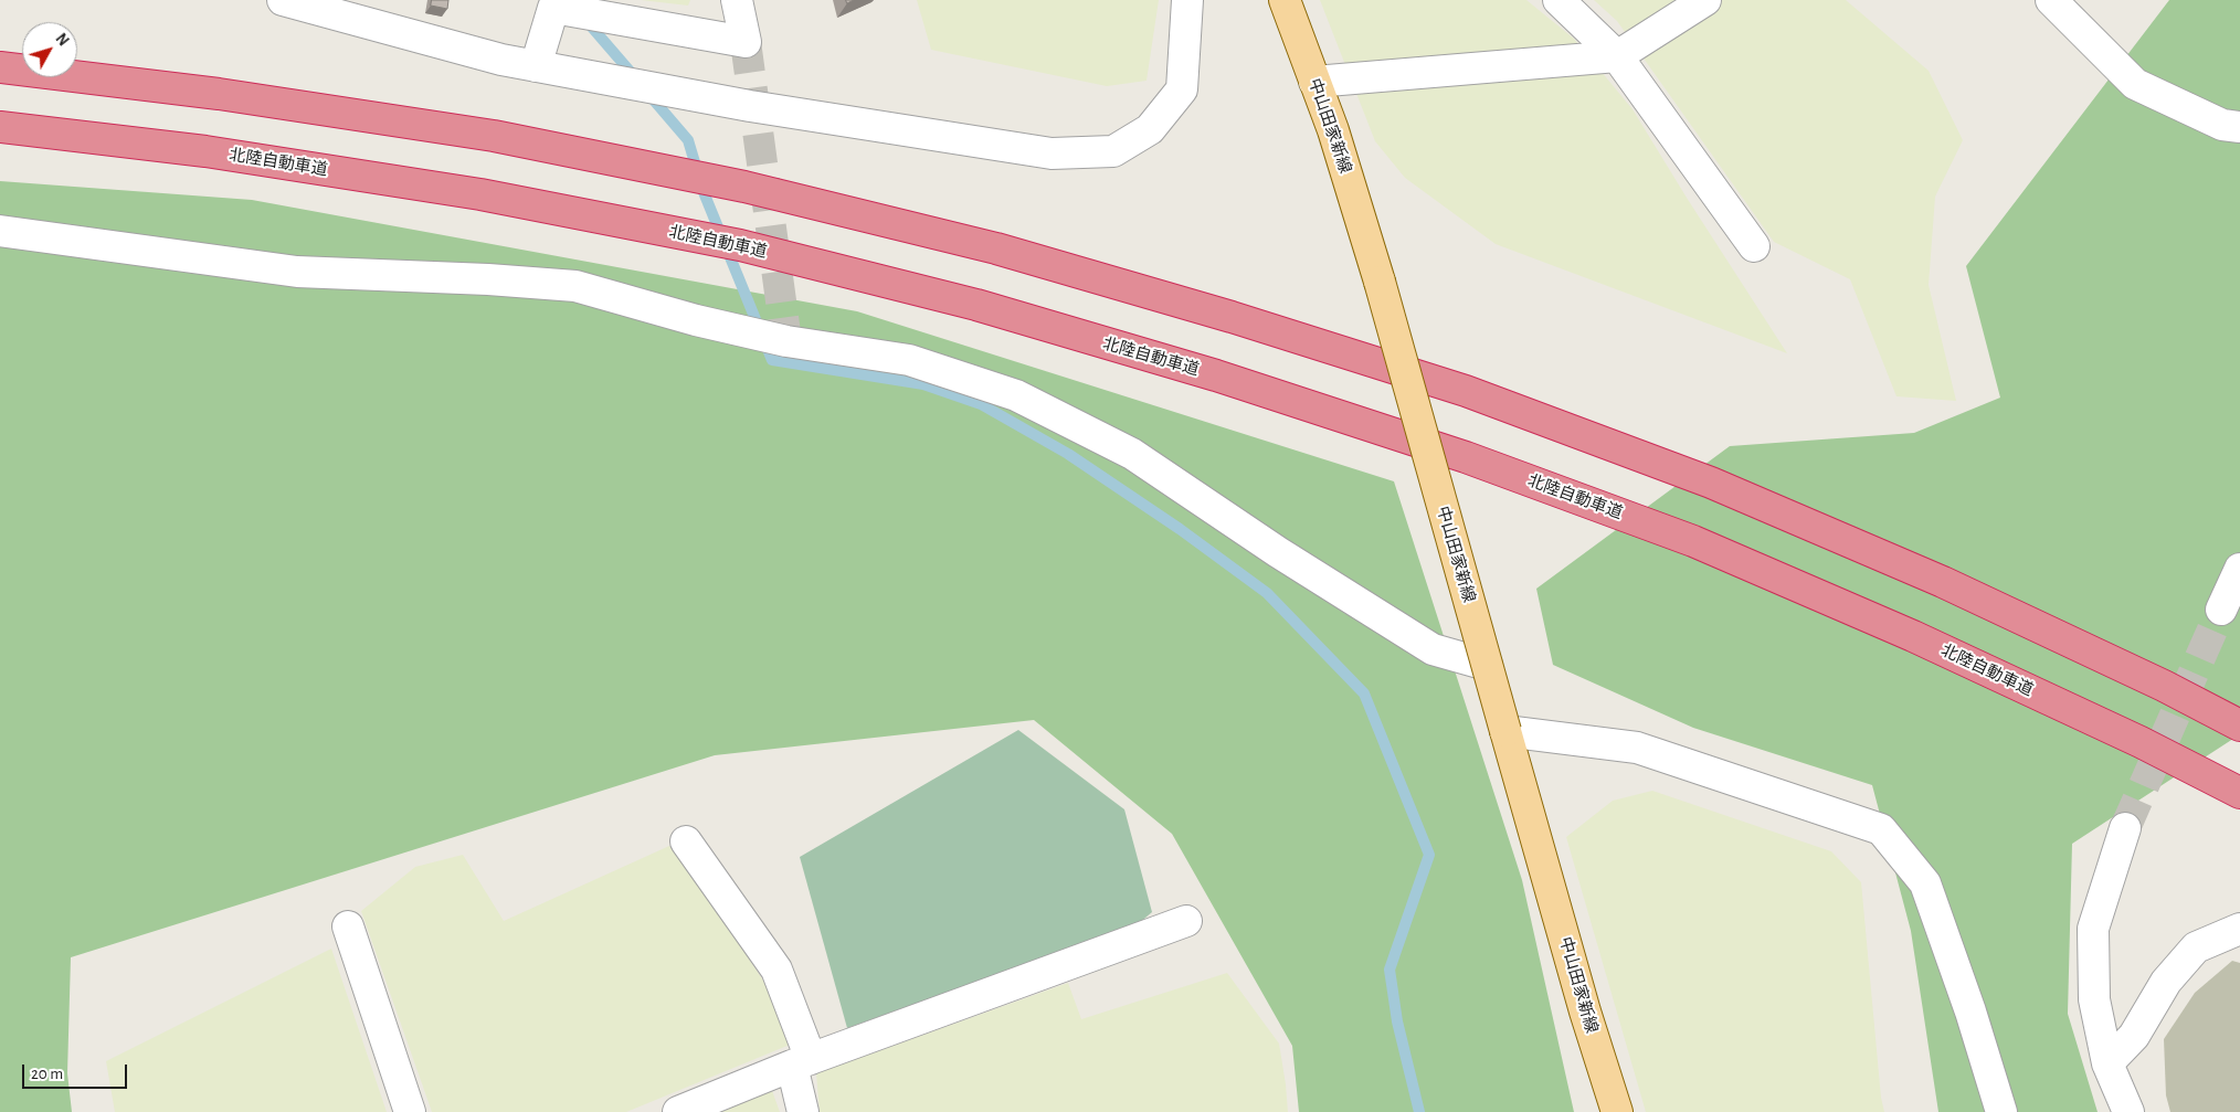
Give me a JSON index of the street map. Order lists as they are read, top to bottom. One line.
{"streets":{"highway":["北陸自動車道"],"main road":["中山田家新線"]},"scale_bar":"20 m","north":"top right"}
